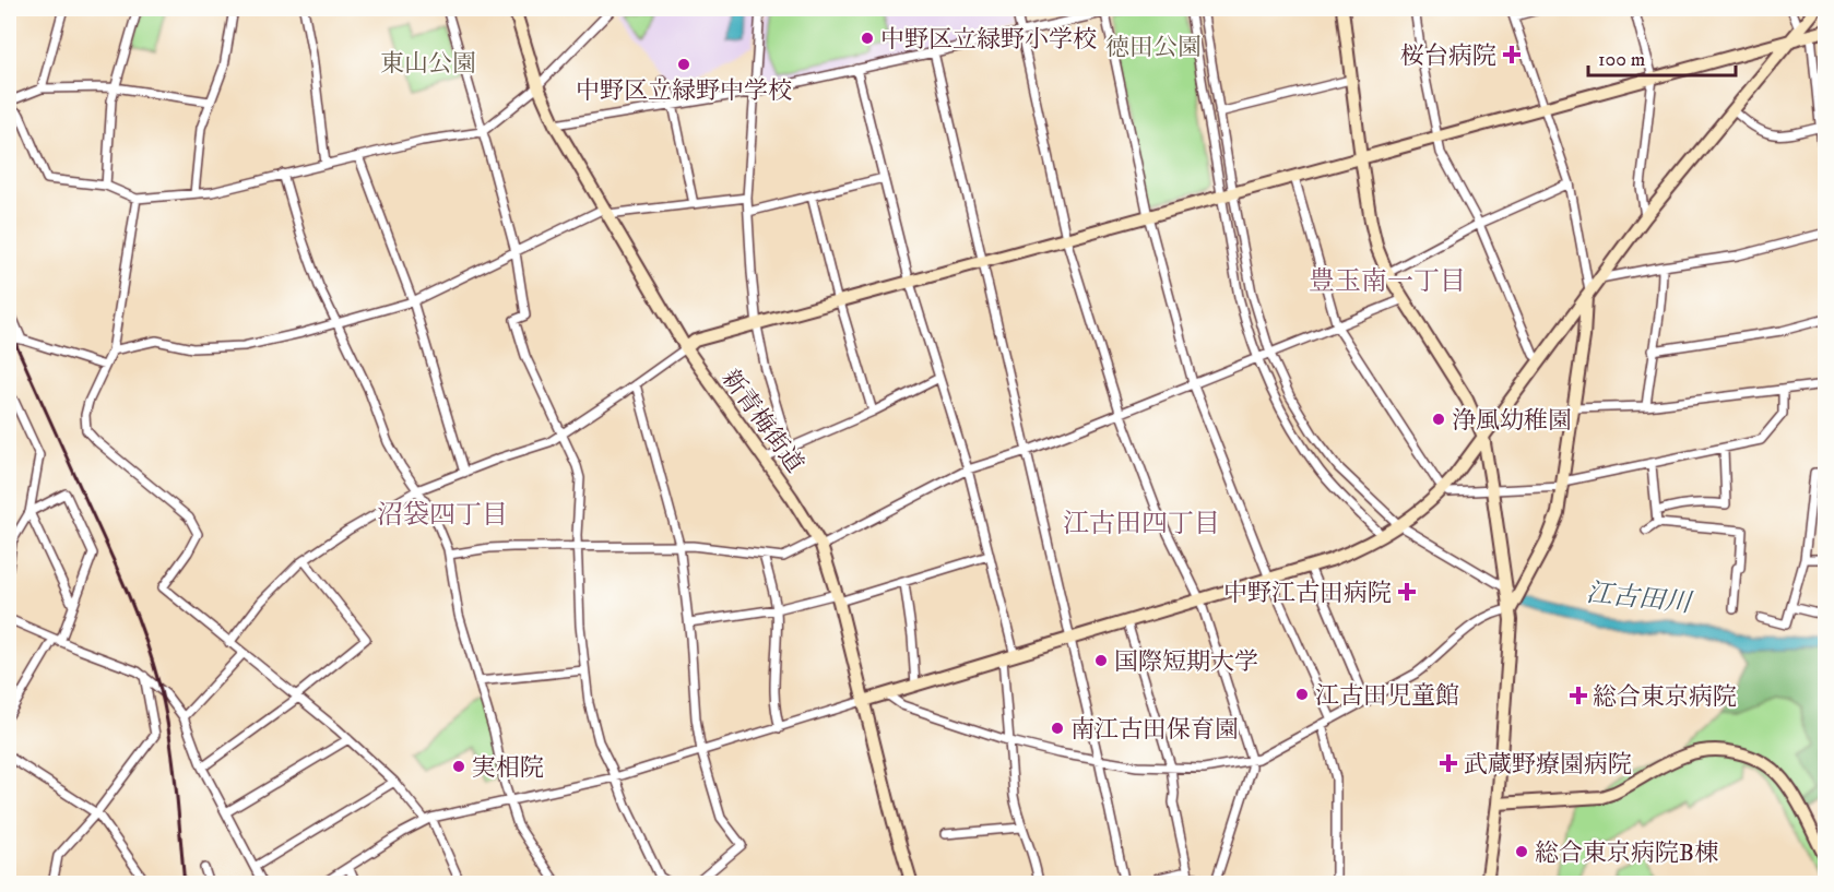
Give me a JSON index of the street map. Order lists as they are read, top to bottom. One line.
{"streets":{"street":["新青梅街道"]},"districts":["豊玉南一丁目","沼袋四丁目","江古田四丁目"],"water":["江古田川"],"parks":["徳田公園","東山公園"],"places":{"other":["中野区立緑野小学校","中野区立緑野中学校","浄風幼稚園","国際短期大学","江古田児童館","南江古田保育園","実相院","総合東京病院B棟"],"health":["桜台病院","中野江古田病院","総合東京病院","武蔵野療園病院"]},"scale_bar":"100 m"}
